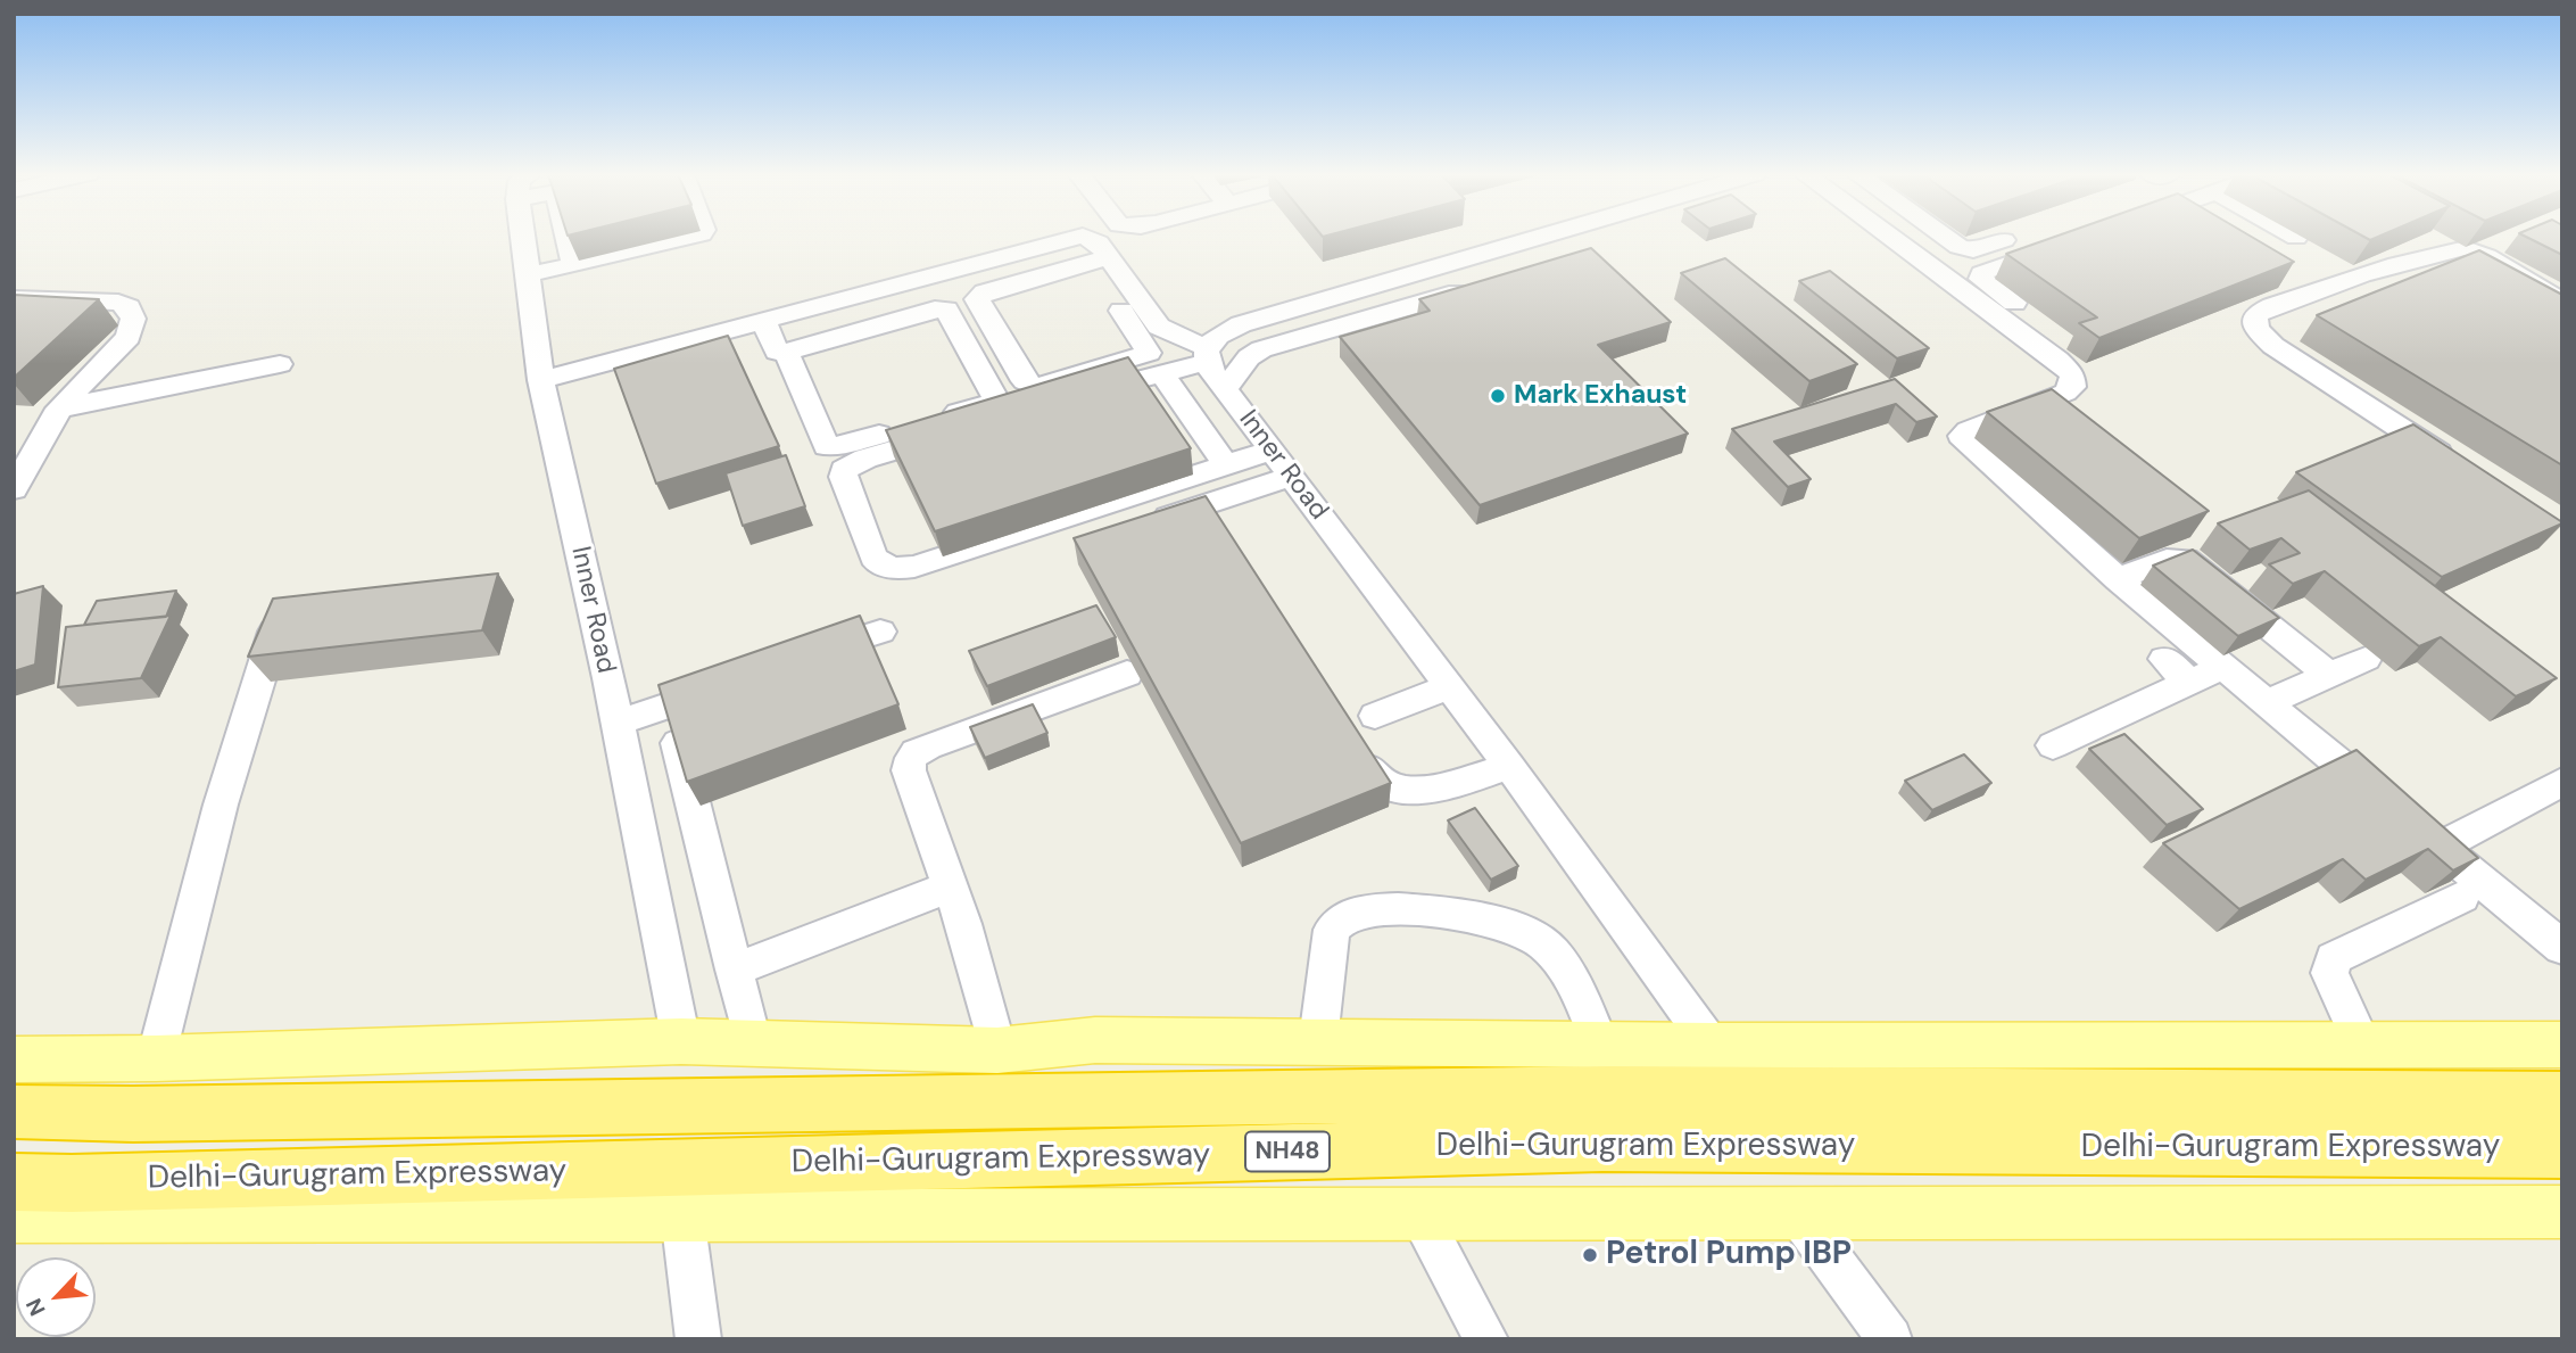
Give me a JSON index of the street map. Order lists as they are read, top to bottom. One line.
{"streets":{"highway":["Delhi-Gurugram Expressway","NH48"],"street":["Inner Road"]},"places":["Mark Exhaust","Petrol Pump IBP"],"north":"bottom left"}
